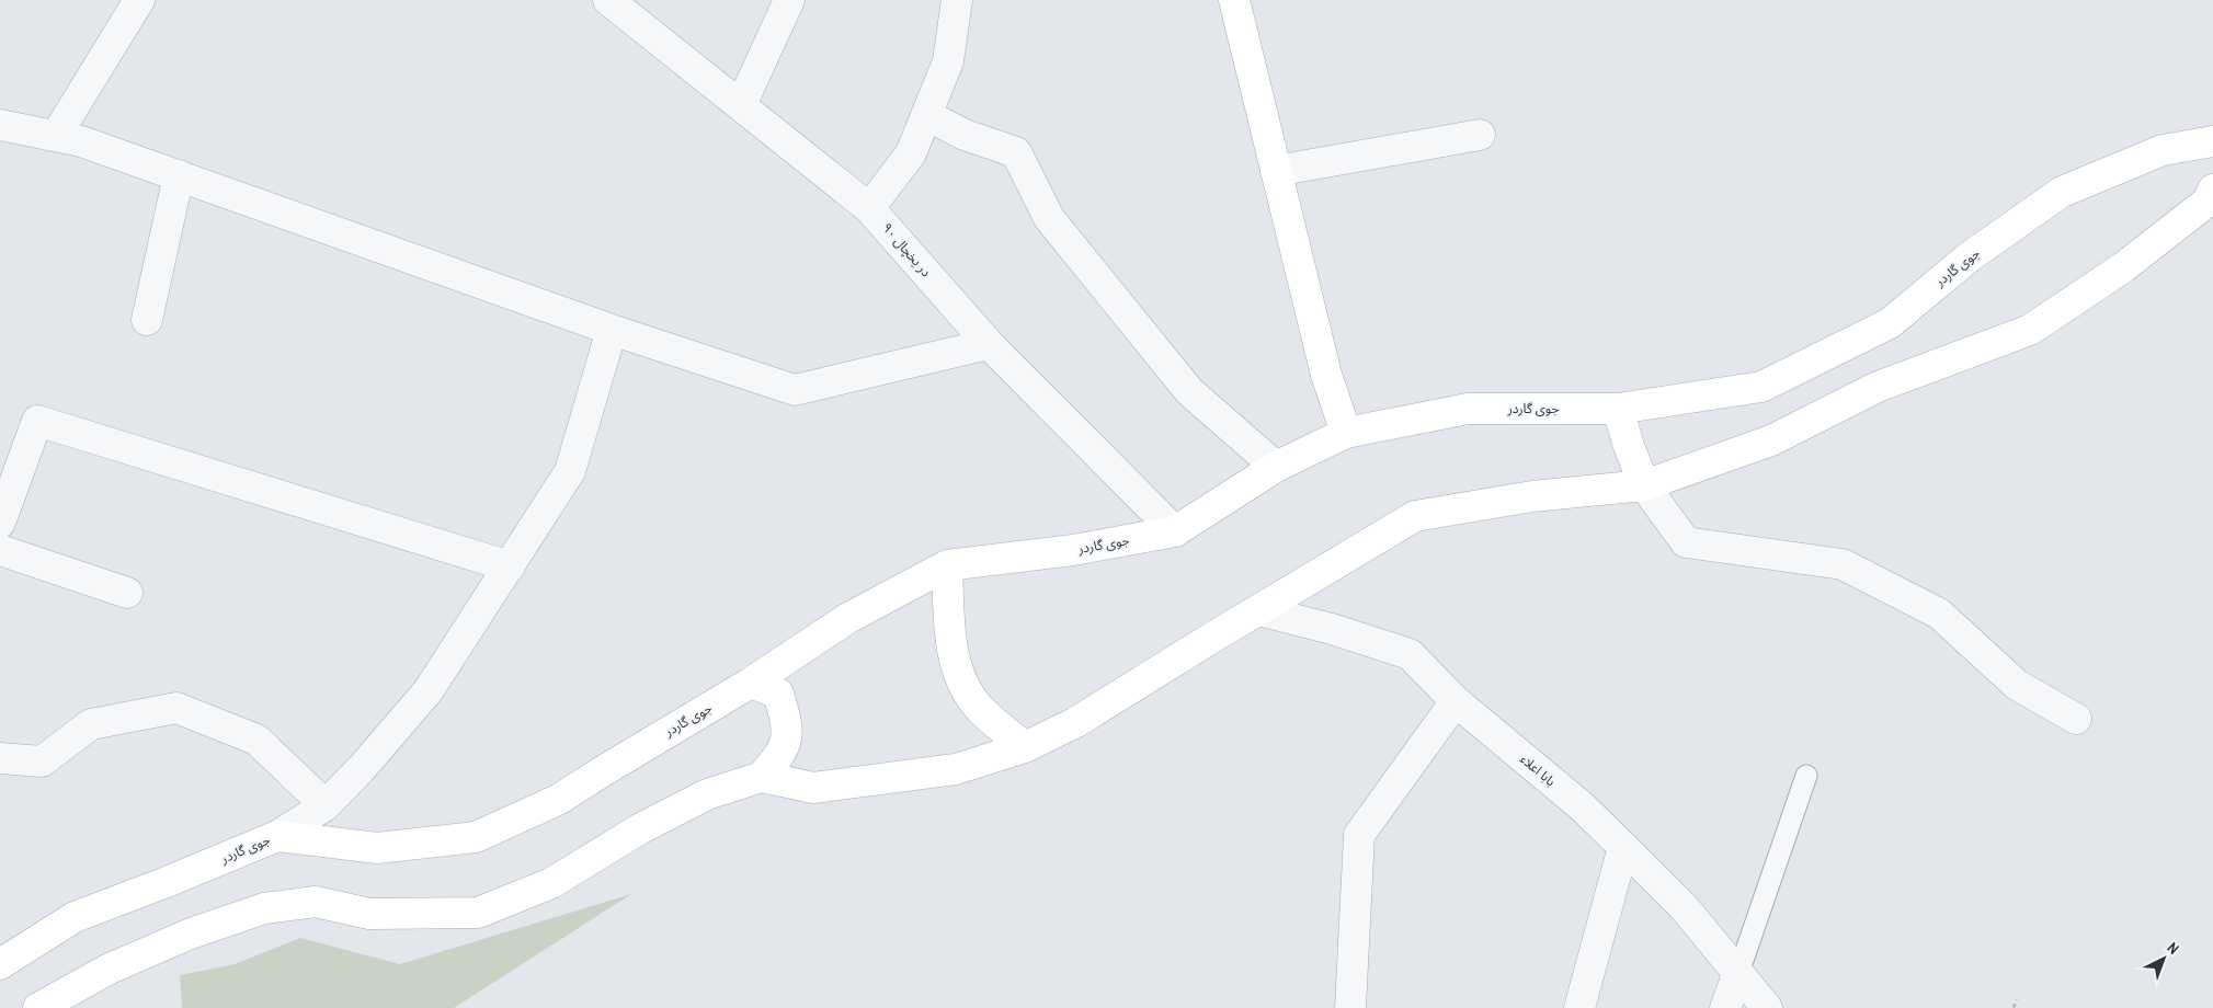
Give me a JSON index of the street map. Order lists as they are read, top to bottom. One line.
{"streets":{"street":["در یخچال ۹۰","جوی گاردر","بابا اعلاء"]},"crossings":[["در یخچال ۹۰","جوی گاردر"]],"north":"top right"}
